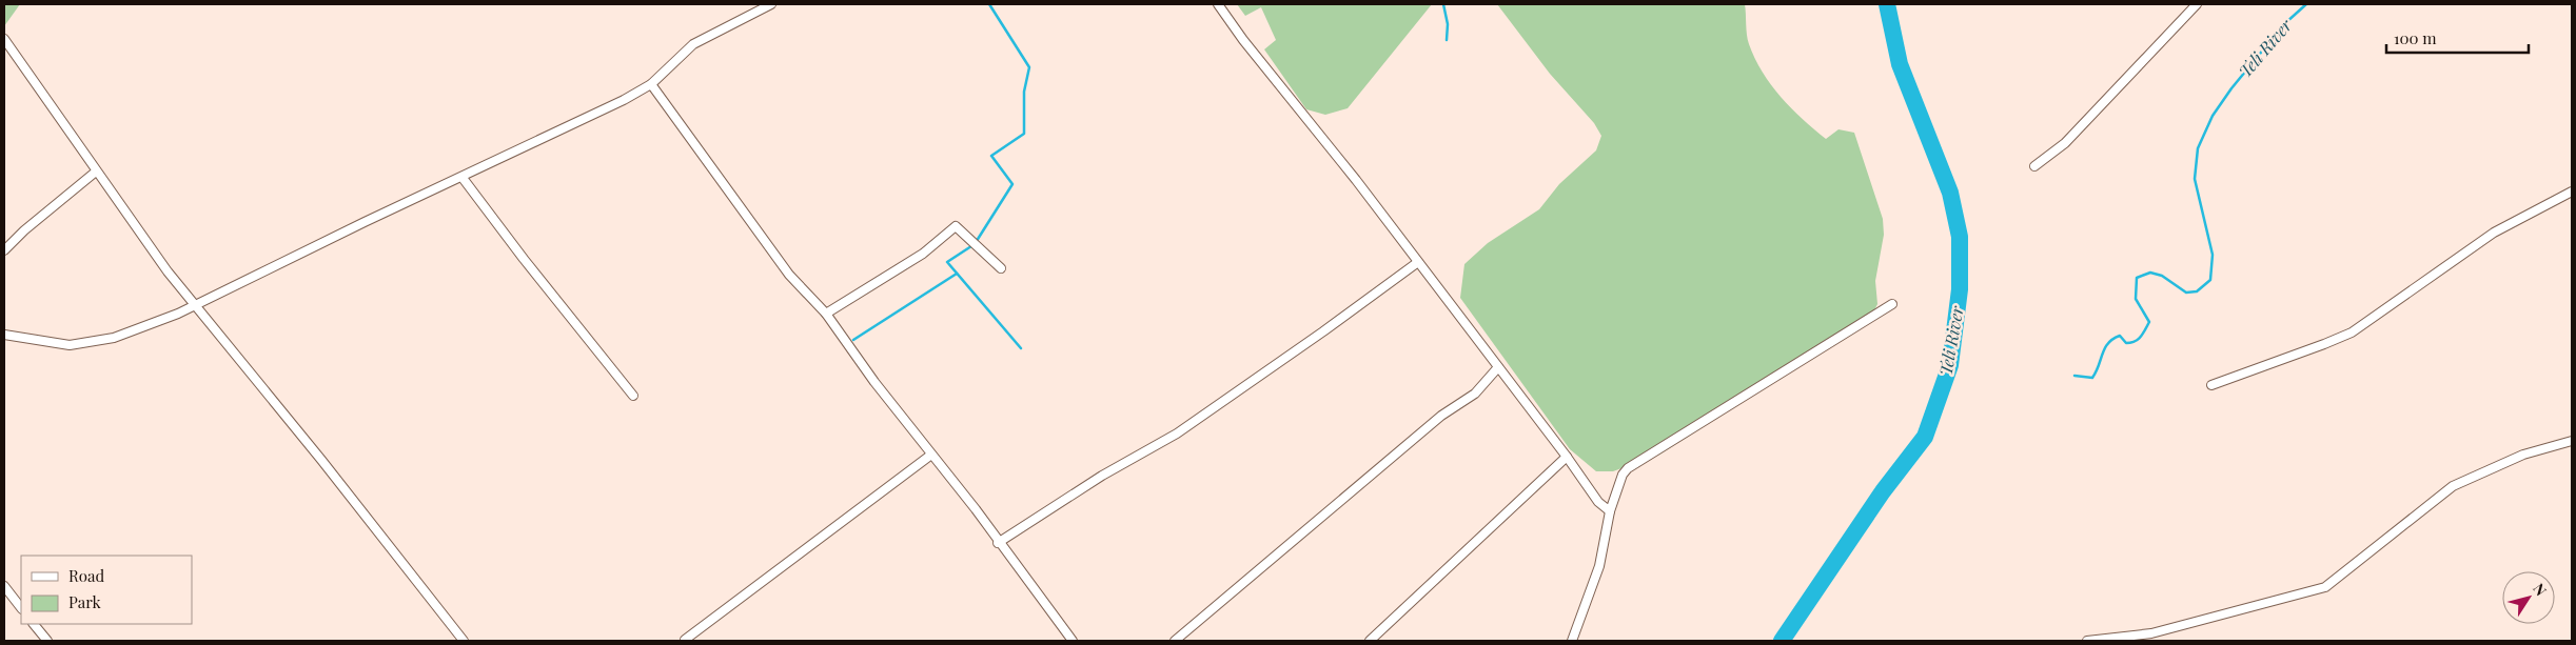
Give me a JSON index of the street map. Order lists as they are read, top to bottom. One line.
{"water":["Teli River"],"legend":["Road","Park"],"scale_bar":"100 m","north":"top right"}
